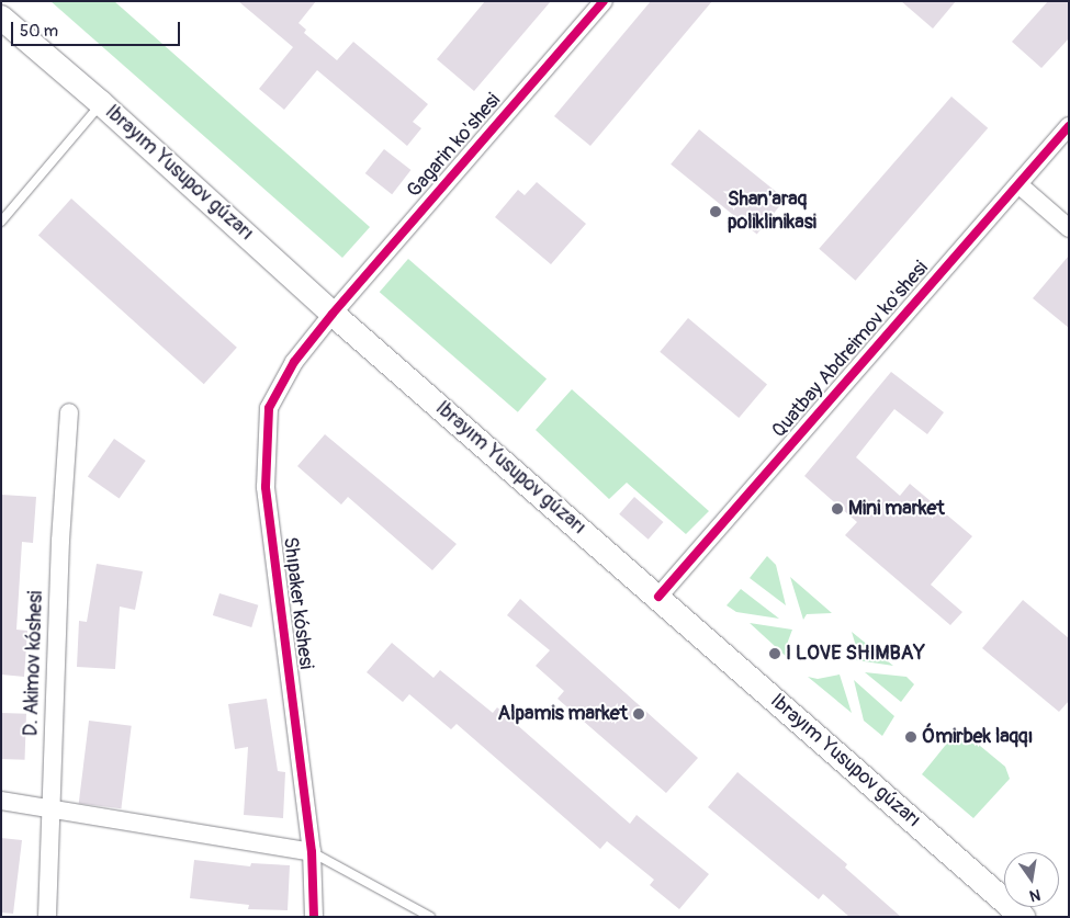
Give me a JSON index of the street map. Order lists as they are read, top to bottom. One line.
{"streets":{"main road":["Ibrayım Yusupov gúzarı"],"street":["Gagarin ko'shesi","Quatbay Abdreimov ko'shesi","Shıpaker kóshesi","D. Akimov kóshesi"]},"crossings":[["Gagarin ko'shesi","Ibrayım Yusupov gúzarı"],["Gagarin ko'shesi","Shıpaker kóshesi"],["Ibrayım Yusupov gúzarı","Quatbay Abdreimov ko'shesi"],["Ibrayım Yusupov gúzarı","Shıpaker kóshesi"]],"places":["Shan'araq poliklinikasi","Mini market","I LOVE SHIMBAY","Alpamis market","Ómirbek laqqı"],"scale_bar":"50 m","north":"bottom"}
